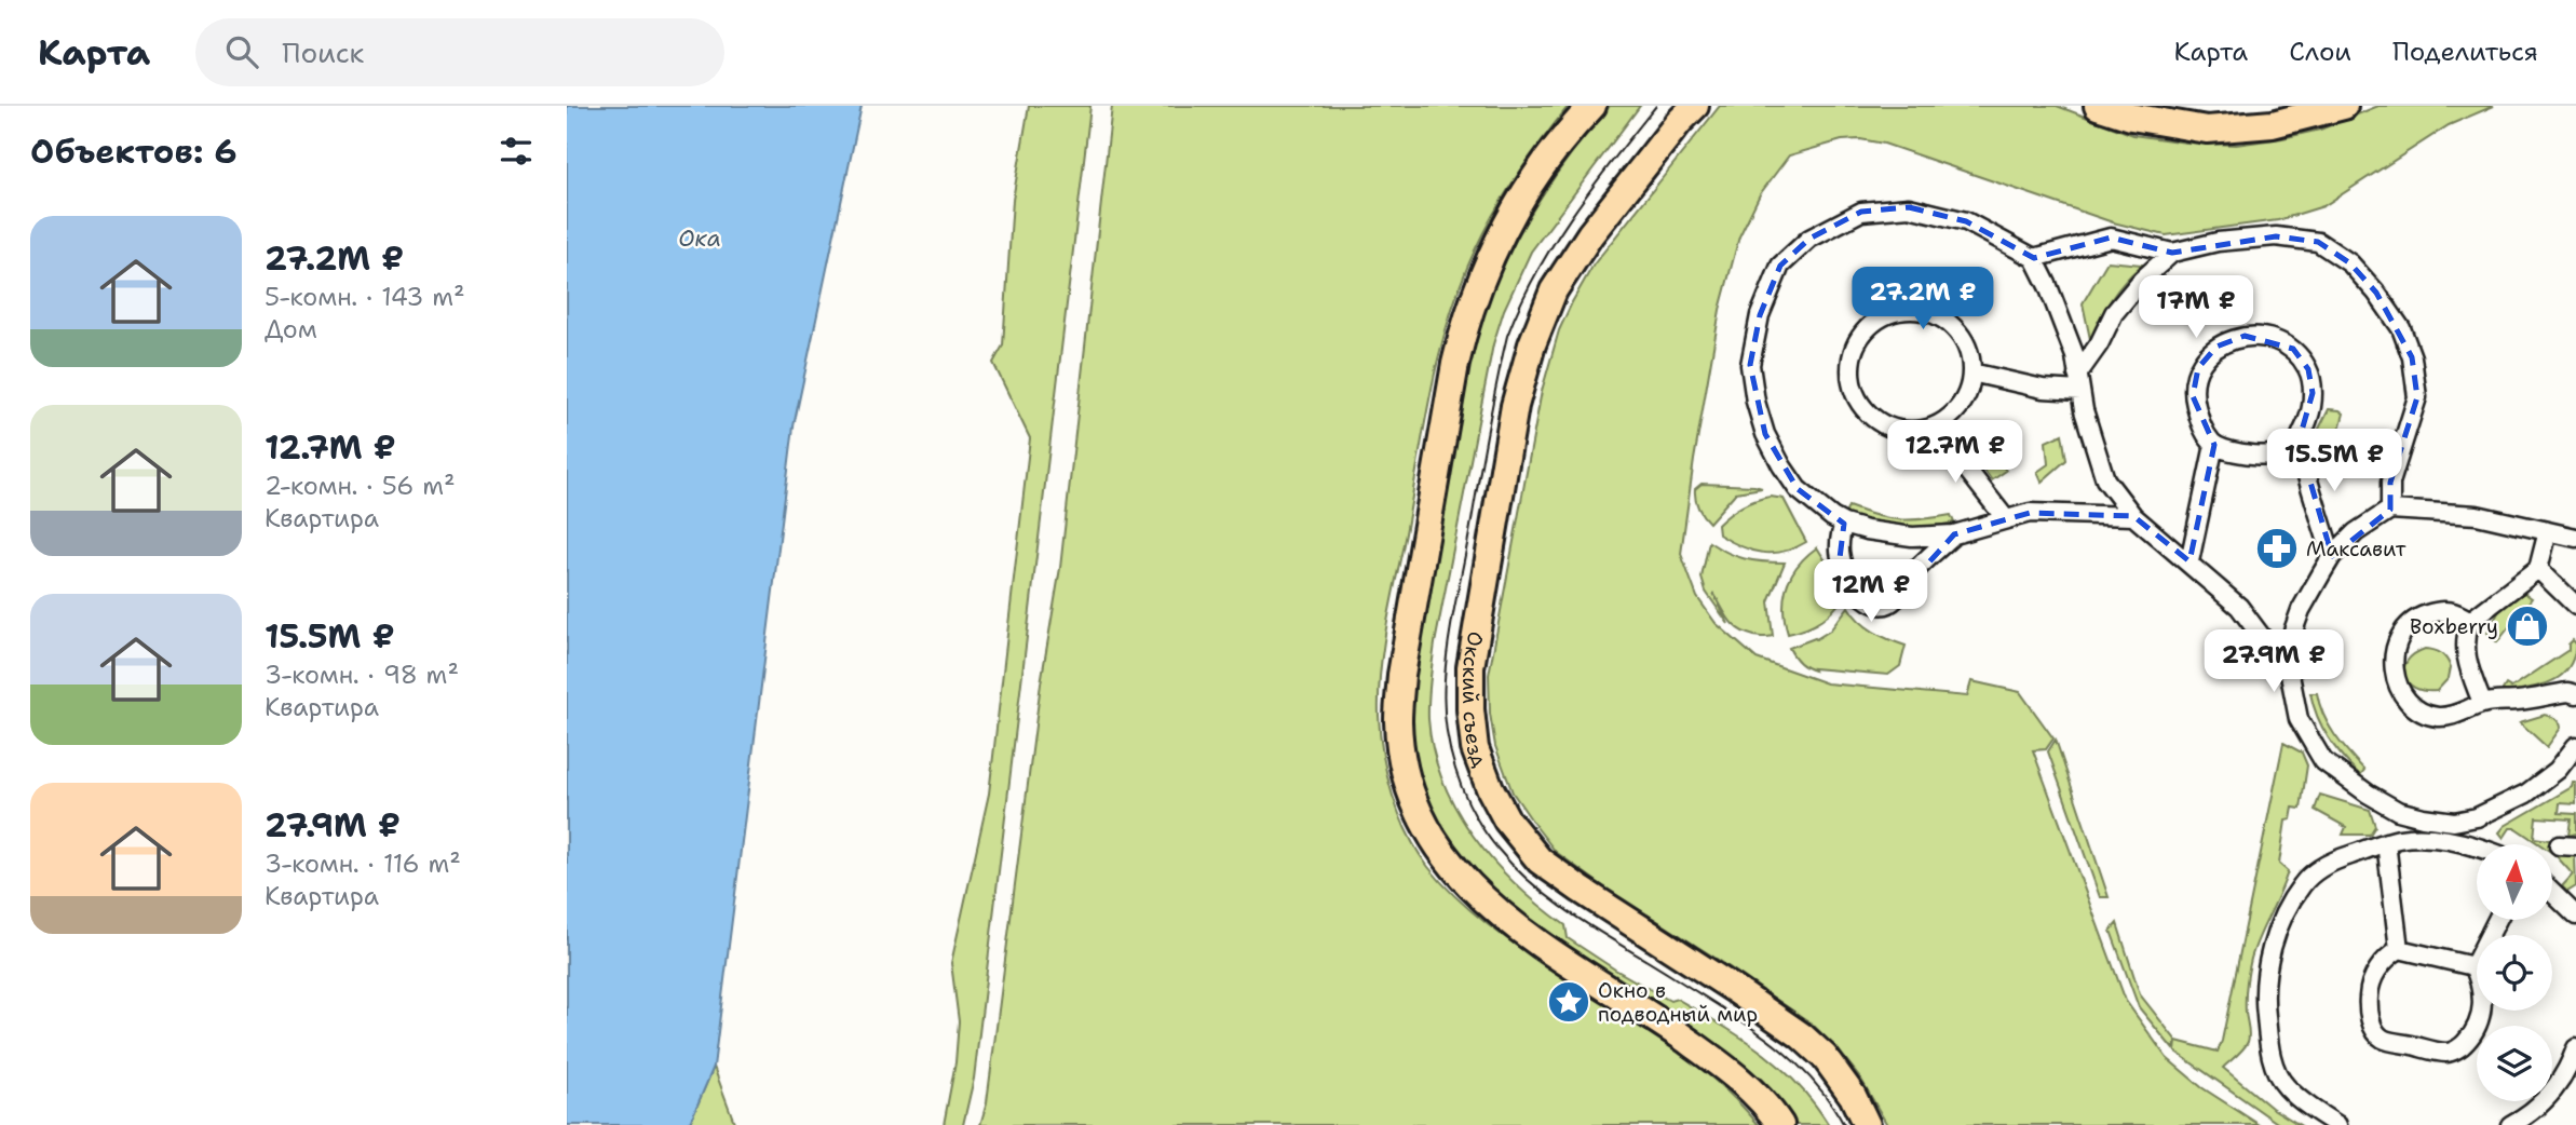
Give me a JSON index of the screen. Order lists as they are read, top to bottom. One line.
{"streets":{"main road":["Окский съезд"]},"water":["Ока"],"places":{"pharmacy":["Максавит"],"shop":["Boxberry"],"place":["Окно в подводный мир"]},"north":"top","page":{"header":"Карта","search":"Поиск","nav":["Карта","Слои","Поделиться"],"heading":"Объектов: 6","list":[{"name":"27.2M ₽","note":"5-комн. · 143 m² · Дом"},{"name":"12.7M ₽","note":"2-комн. · 56 m² · Квартира"},{"name":"15.5M ₽","note":"3-комн. · 98 m² · Квартира"},{"name":"27.9M ₽","note":"3-комн. · 116 m² · Квартира"}],"price":["27.2M ₽","17M ₽","12.7M ₽","15.5M ₽","12M ₽","27.9M ₽"]}}
